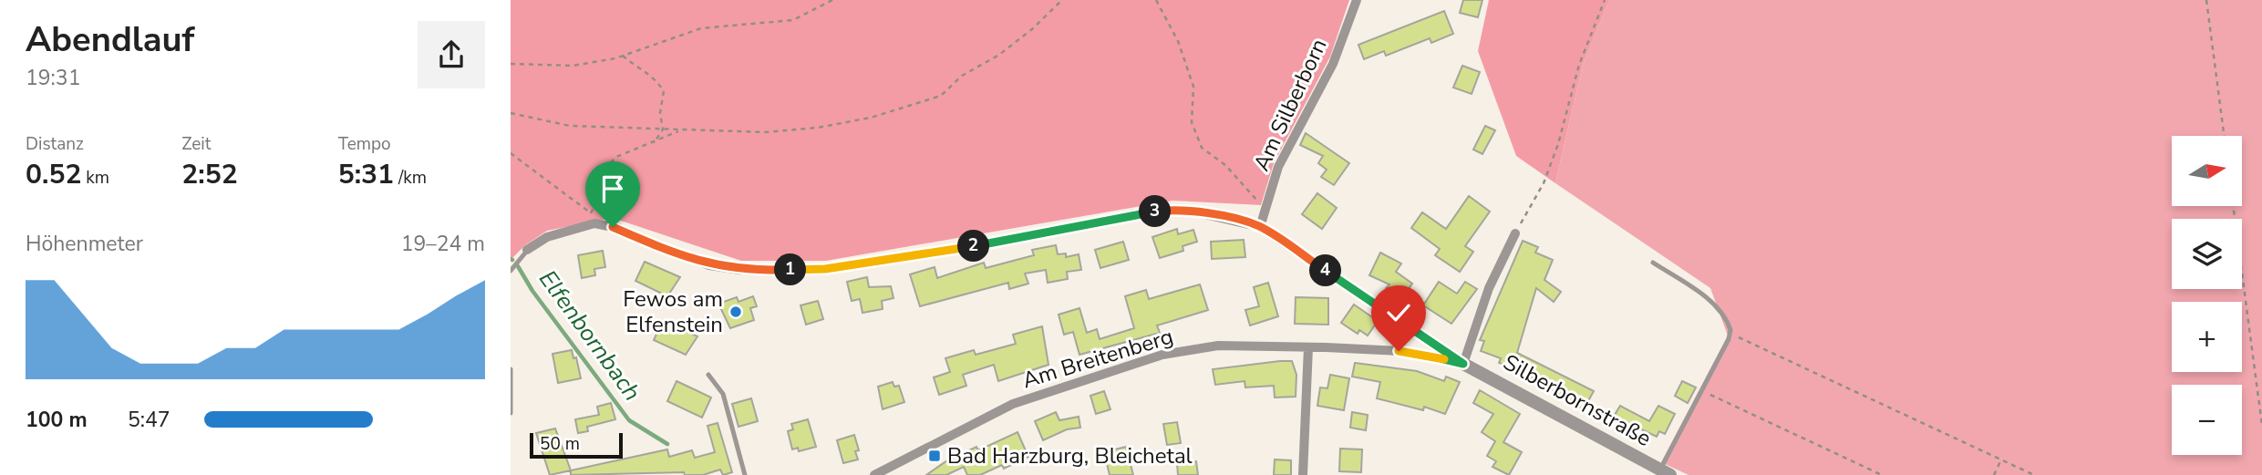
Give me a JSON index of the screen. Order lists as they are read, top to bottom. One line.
{"streets":{"street":["Am Silberborn","Am Breitenberg","Silberbornstraße"]},"crossings":[["Am Breitenberg","Silberbornstraße"]],"water":["Elfenbornbach"],"places":{"other":["Fewos am Elfenstein"],"transit":["Bad Harzburg, Bleichetal"]},"scale_bar":"50 m","north":"right","page":{"heading":["Abendlauf","19:31"],"stats":[["Distanz","0.52 km"],["Zeit","2:52"],["Tempo","5:31 /km"]],"map_buttons":["+","−"],"pins":["3","2","1","4"],"chart":["Höhenmeter","19–24 m"],"list":[{"name":"100 m","note":"5:47"}],"scale":"50 m"}}
